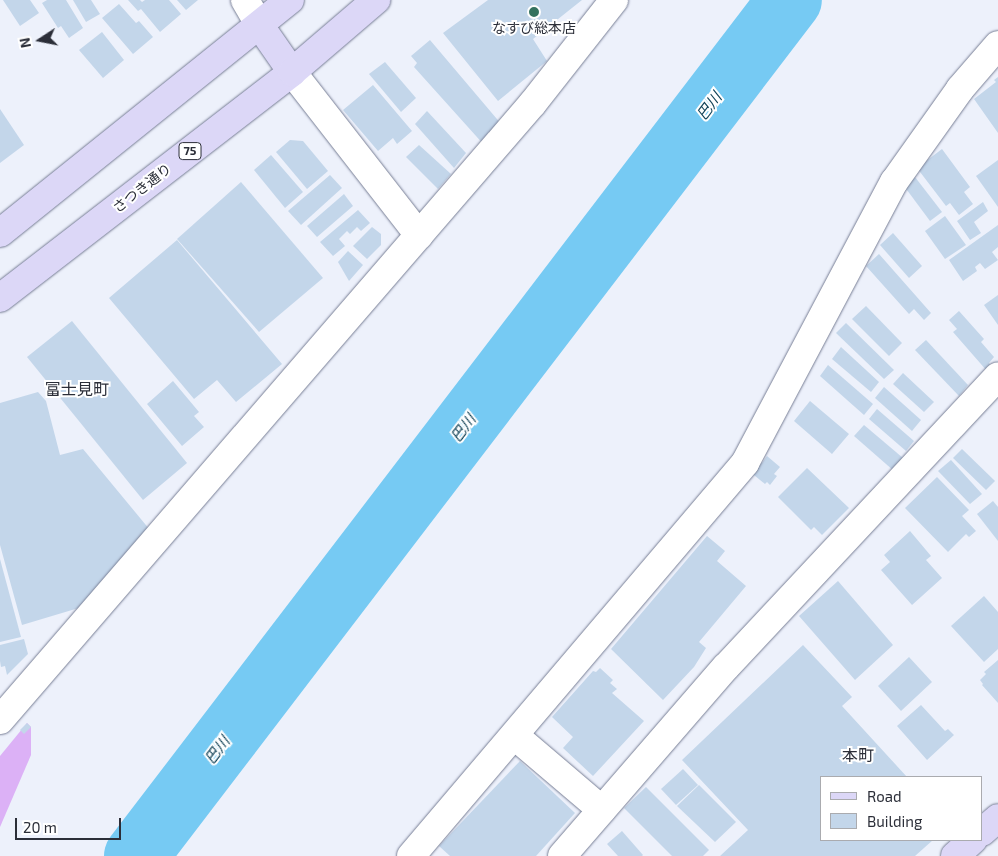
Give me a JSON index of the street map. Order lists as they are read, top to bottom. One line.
{"streets":{"main road":["75","さつき通り"]},"districts":["富士見町","本町"],"water":["巴川"],"places":["なすび総本店"],"legend":["Road","Building"],"scale_bar":"20 m","north":"left"}
